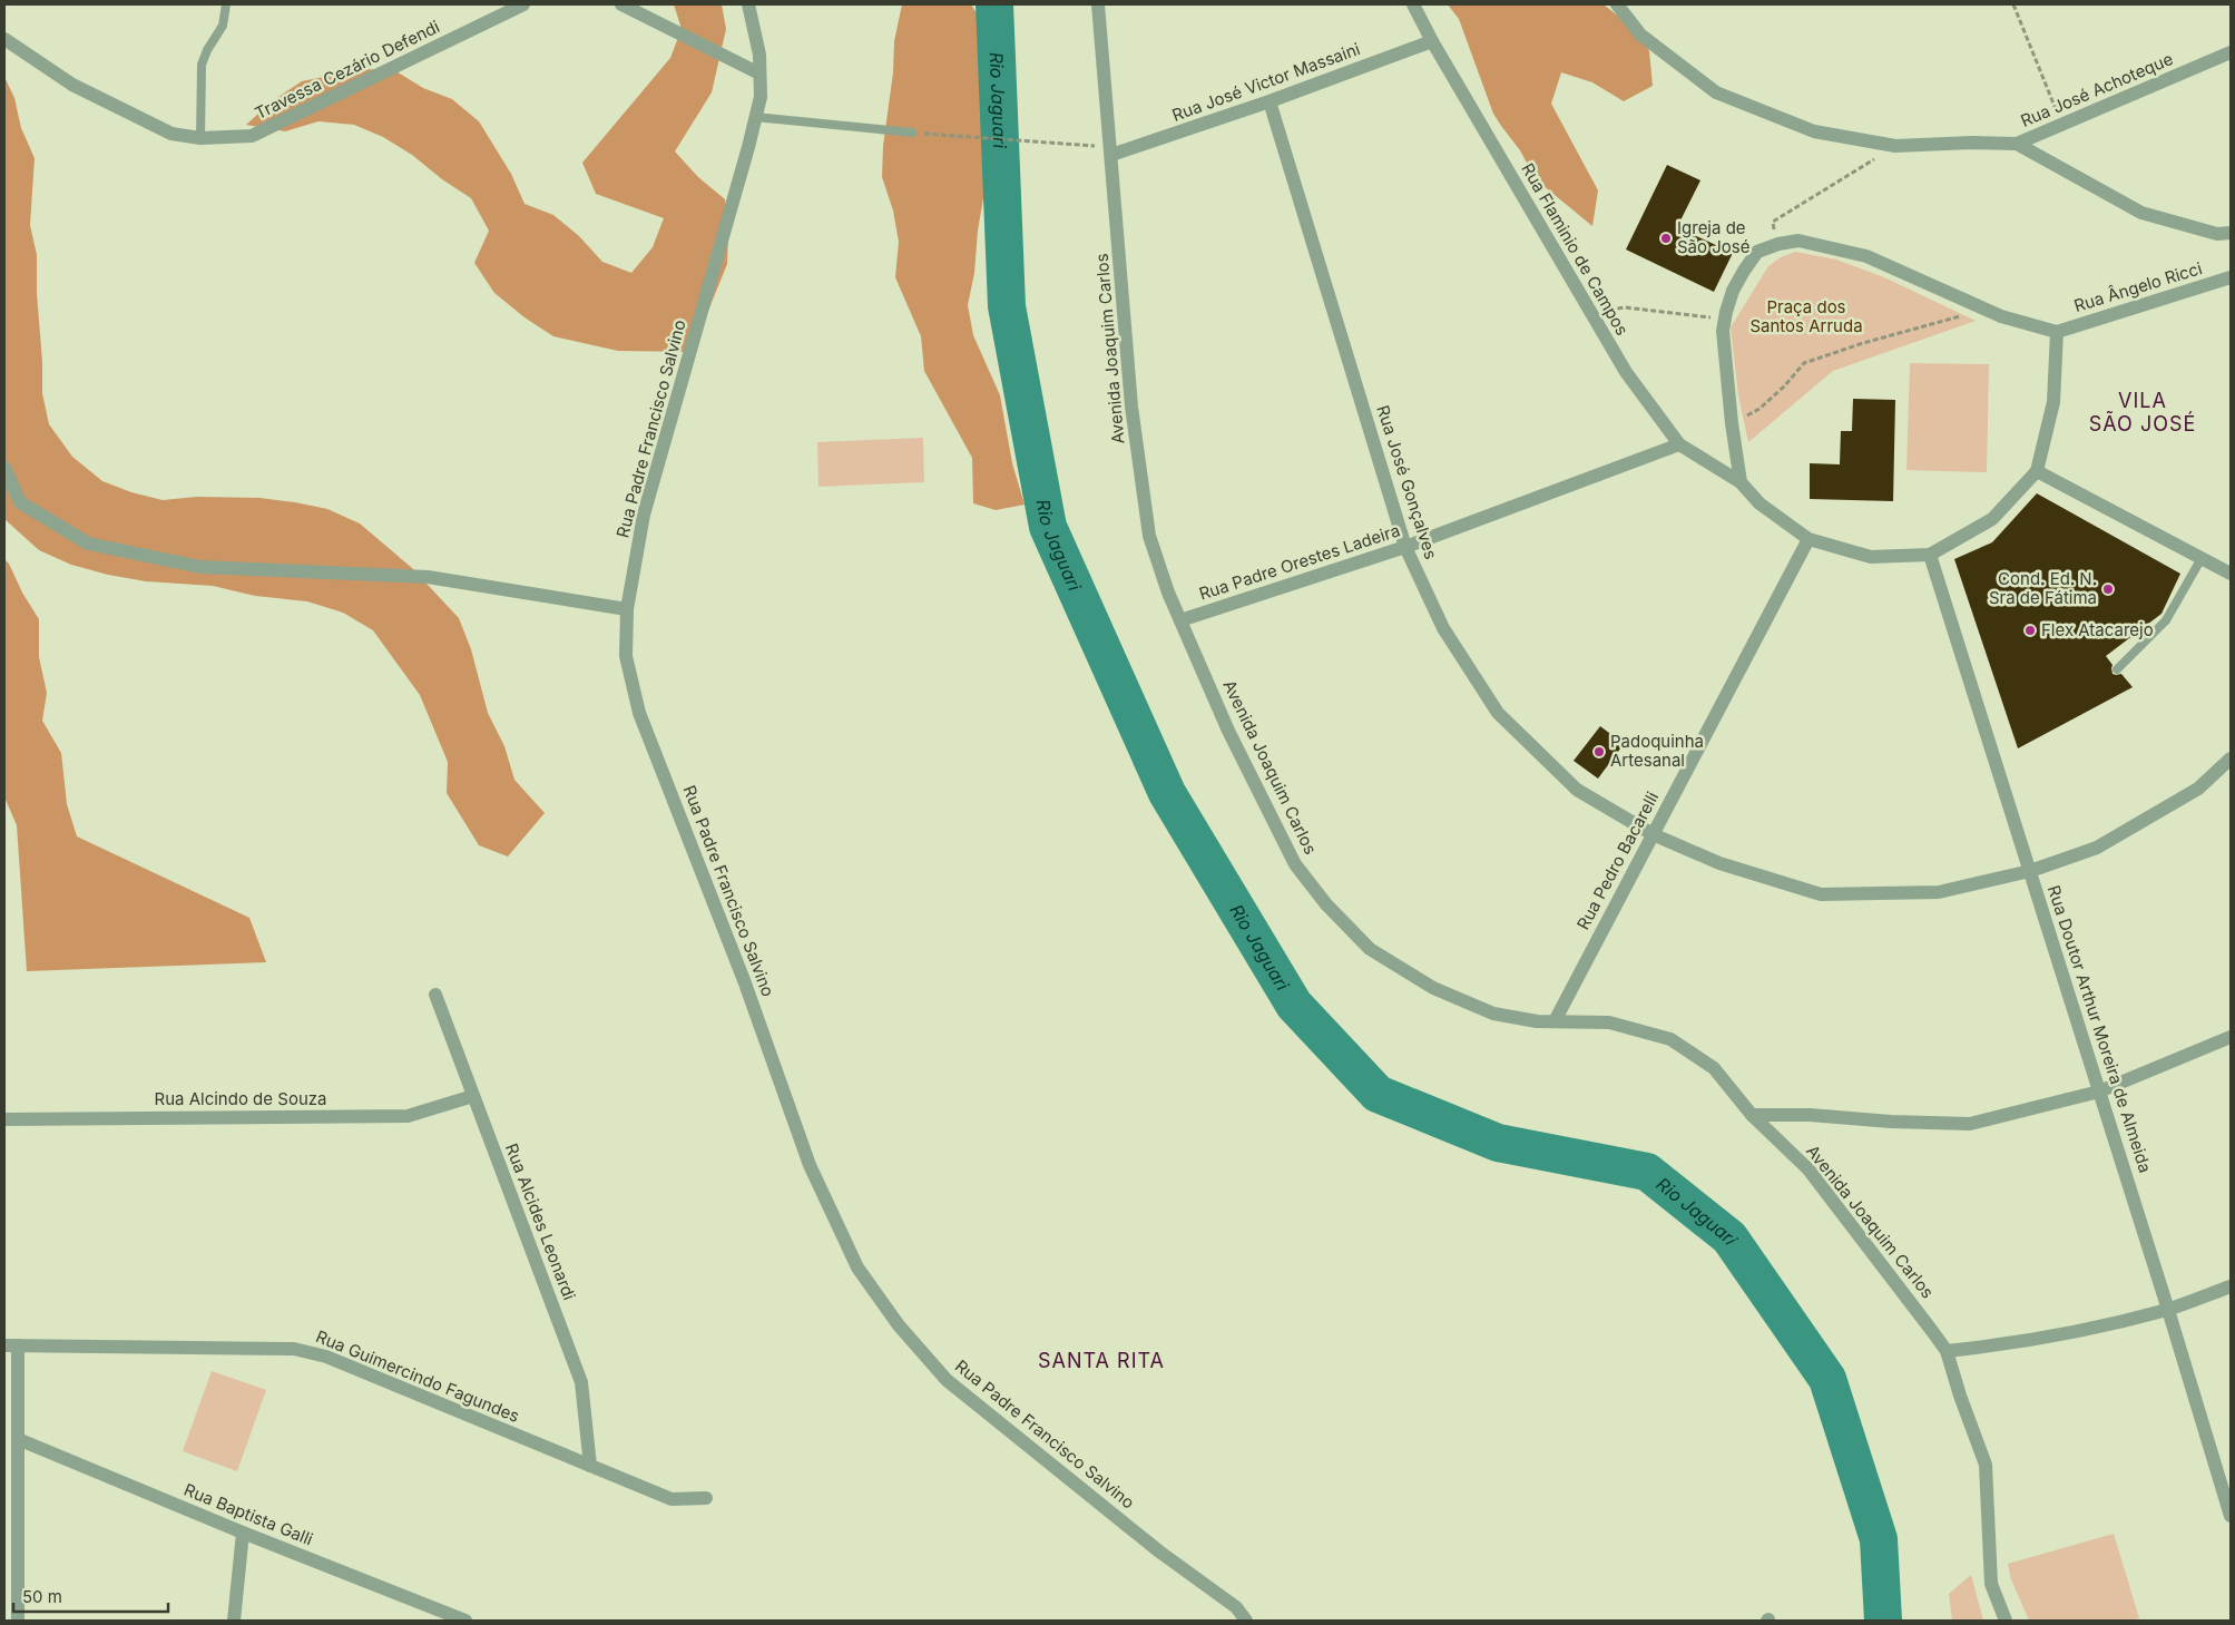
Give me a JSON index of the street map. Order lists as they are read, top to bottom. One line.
{"streets":{"street":["Travessa Cezário Defendi","Rua José Victor Massaini","Rua José Achoteque","Rua Flaminio de Campos","Rua Ângelo Ricci","Avenida Joaquim Carlos","Rua Padre Francisco Salvino","Rua José Gonçalves","Rua Padre Orestes Ladeira","Rua Pedro Bacarelli","Rua Doutor Arthur Moreira de Almeida","Rua Alcindo de Souza","Rua Alcides Leonardi","Rua Guimercindo Fagundes","Rua Baptista Galli"]},"crossings":[["Rua José Victor Massaini","Rua Flaminio de Campos"],["Rua José Victor Massaini","Avenida Joaquim Carlos"],["Rua José Victor Massaini","Rua José Gonçalves"],["Rua Flaminio de Campos","Rua Ângelo Ricci"],["Rua Flaminio de Campos","Rua Padre Orestes Ladeira"],["Rua Flaminio de Campos","Rua Pedro Bacarelli"],["Rua Flaminio de Campos","Rua Doutor Arthur Moreira de Almeida"],["Avenida Joaquim Carlos","Rua Padre Orestes Ladeira"],["Avenida Joaquim Carlos","Rua Pedro Bacarelli"],["Rua José Gonçalves","Rua Padre Orestes Ladeira"],["Rua José Gonçalves","Rua Pedro Bacarelli"],["Rua José Gonçalves","Rua Doutor Arthur Moreira de Almeida"],["Rua Alcindo de Souza","Rua Alcides Leonardi"],["Rua Alcides Leonardi","Rua Guimercindo Fagundes"]],"districts":["VILA SÃO JOSÉ","SANTA RITA"],"water":["Rio Jaguari"],"parks":["Praça dos Santos Arruda"],"places":["Igreja de São José","Cond. Ed. N. Sra de Fátima","Flex Atacarejo","Padoquinha Artesanal"],"scale_bar":"50 m"}
